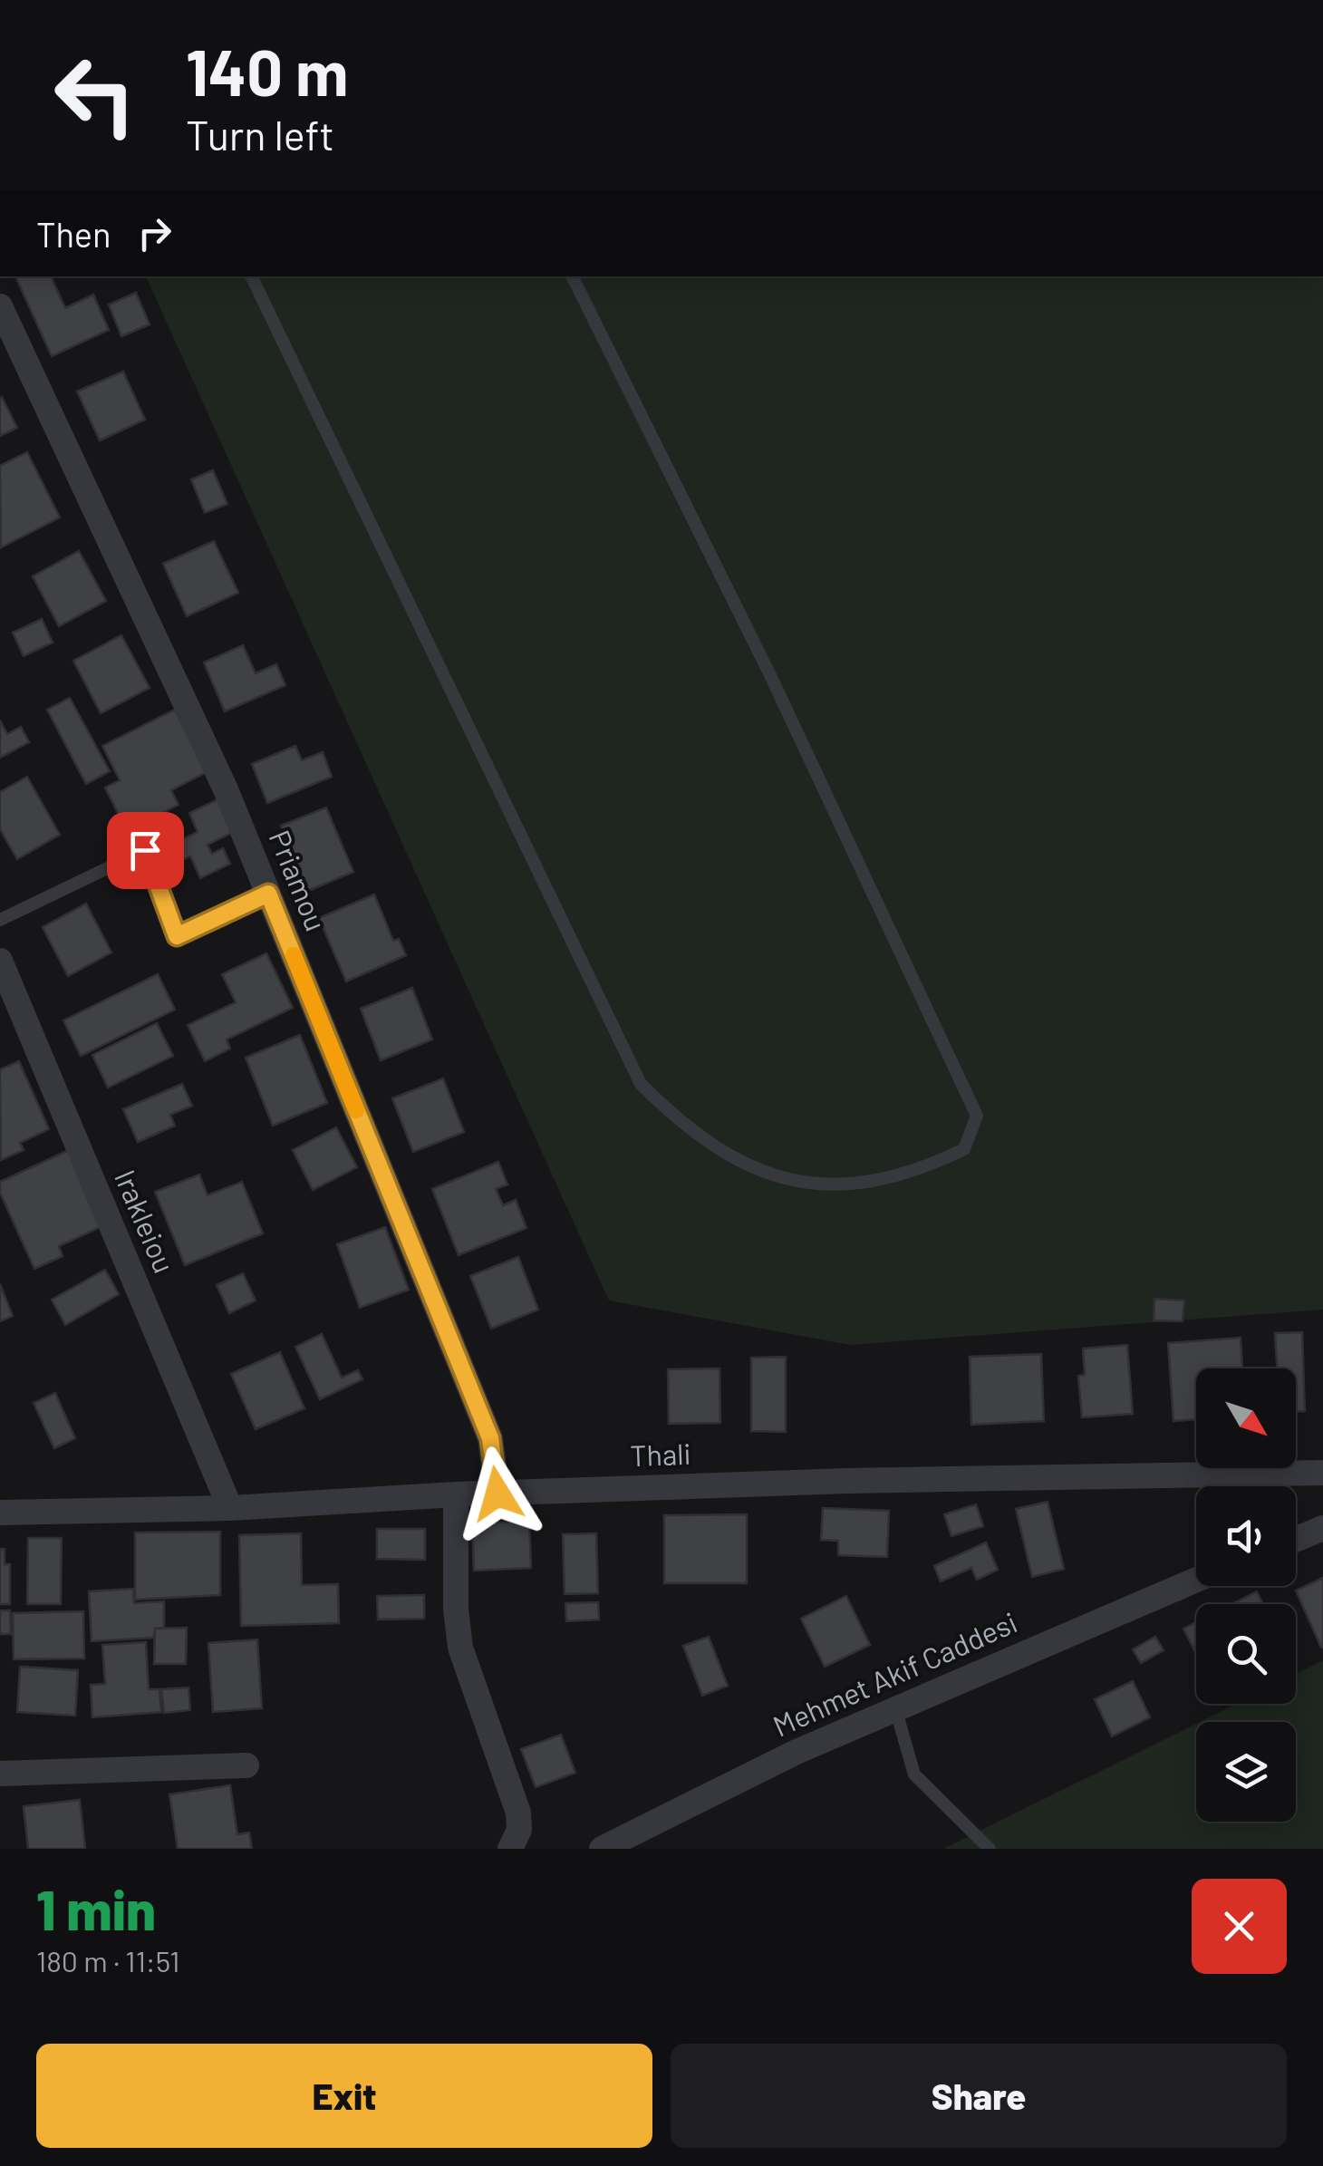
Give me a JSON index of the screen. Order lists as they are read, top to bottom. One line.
{"streets":{"street":["Priamou","Irakleiou","Thali","Mehmet Akif Caddesi"]},"crossings":[["Priamou","Thali"],["Irakleiou","Thali"]],"north":"bottom right","page":{"turn":["140 m","Turn left"],"then":"Then","heading":["1 min","180 m · 11:51"],"buttons":["Exit","Share"]}}
